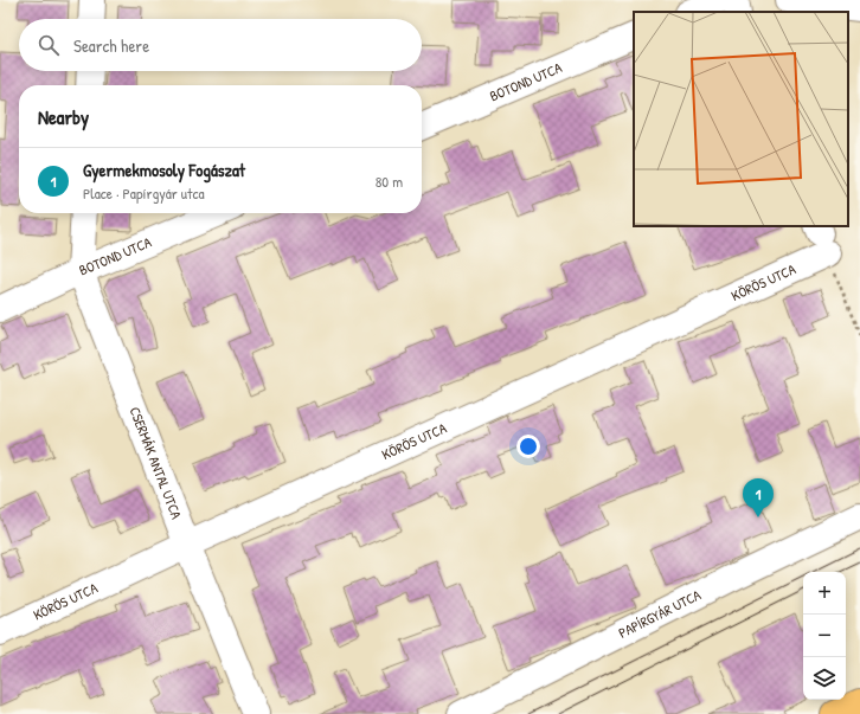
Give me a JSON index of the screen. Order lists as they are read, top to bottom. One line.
{"streets":{"street":["BOTOND UTCA","KÖRÖS UTCA","CSERMÁK ANTAL UTCA","PAPÍRGYÁR UTCA"]},"crossings":[["BOTOND UTCA","CSERMÁK ANTAL UTCA"],["KÖRÖS UTCA","CSERMÁK ANTAL UTCA"]],"page":{"search":"Search here","heading":"Nearby","list":[{"mark":"1","name":"Gyermekmosoly Fogászat","note":"Place · Papírgyár utca","value":"80 m"}],"pins":"1","map_buttons":["+","−"]}}
